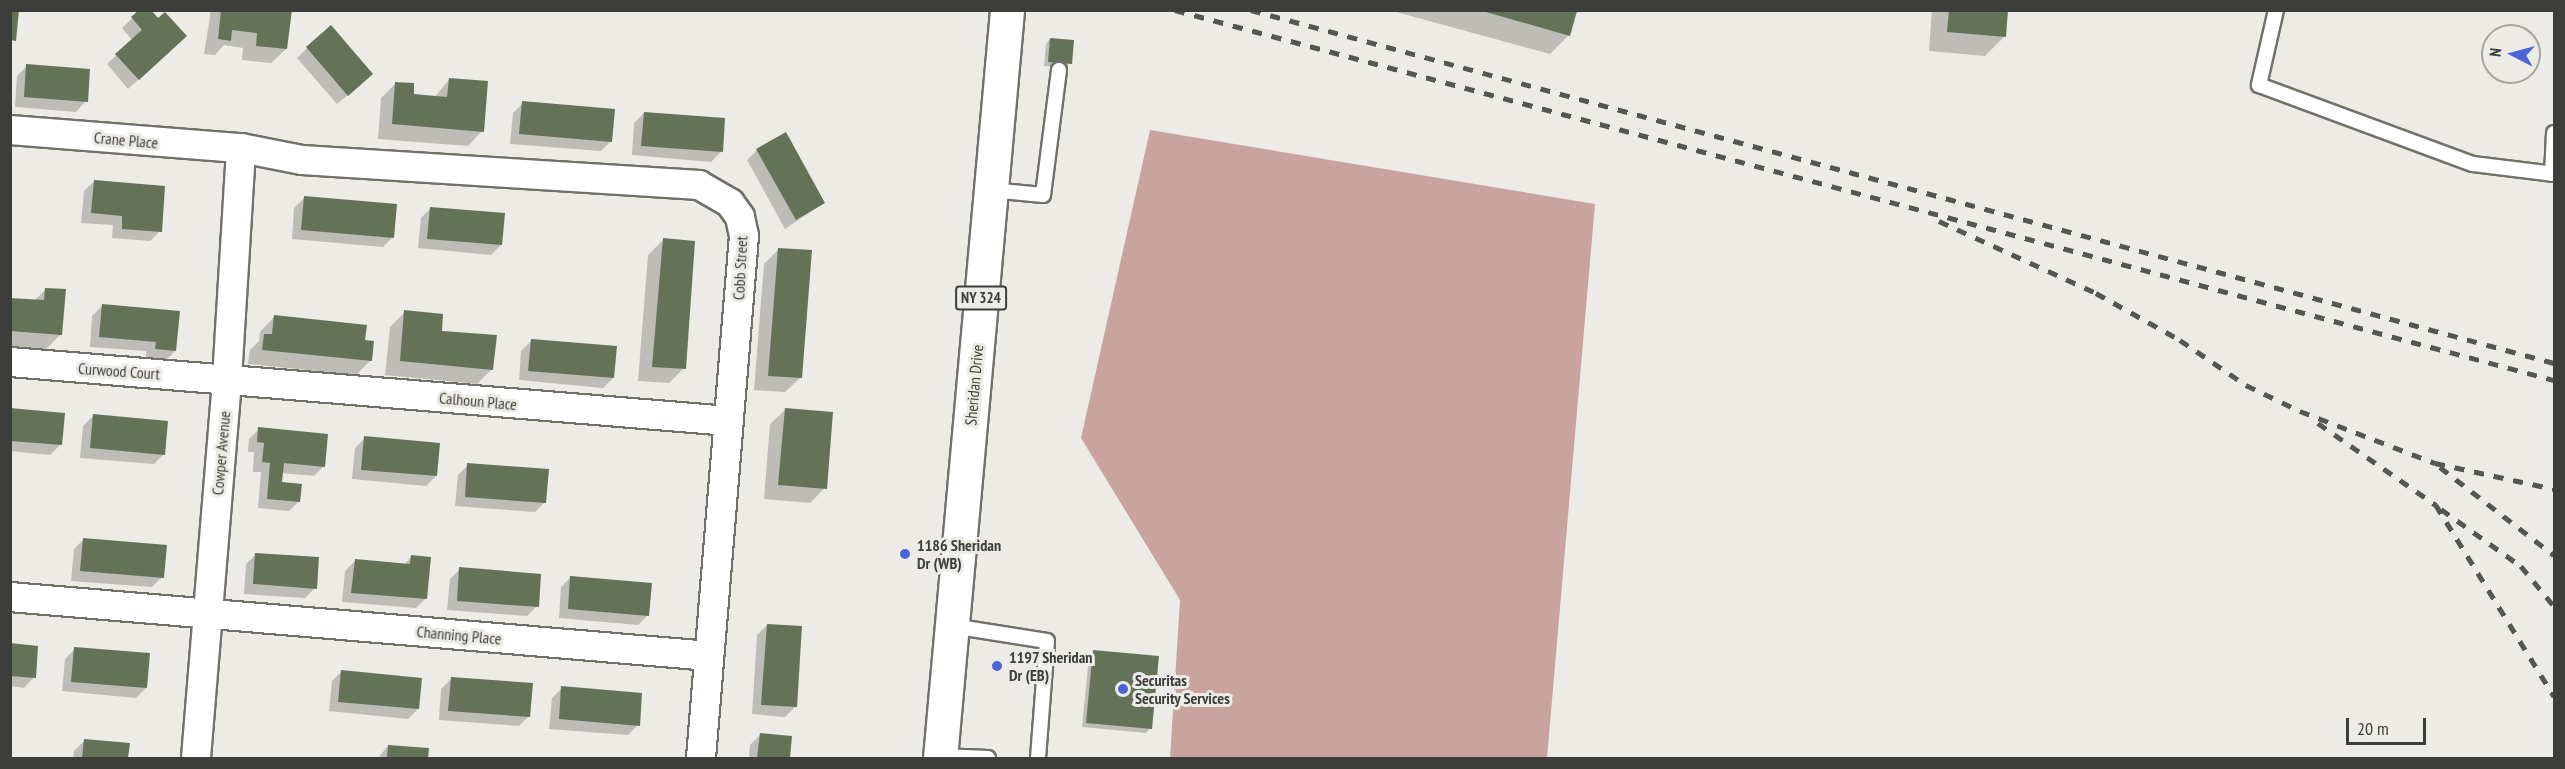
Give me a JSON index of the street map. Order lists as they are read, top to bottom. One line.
{"streets":{"main road":["NY 324","Sheridan Drive"],"street":["Crane Place","Cobb Street","Curwood Court","Calhoun Place","Cowper Avenue","Channing Place"]},"crossings":[["Crane Place","Cobb Street"],["Crane Place","Cowper Avenue"],["Cobb Street","Calhoun Place"],["Cobb Street","Cowper Avenue"],["Cobb Street","Channing Place"],["Curwood Court","Calhoun Place"],["Curwood Court","Cowper Avenue"],["Calhoun Place","Cowper Avenue"],["Cowper Avenue","Channing Place"]],"places":["1186 Sheridan Dr (WB)","1197 Sheridan Dr (EB)","Securitas Security Services"],"scale_bar":"20 m","north":"left"}
